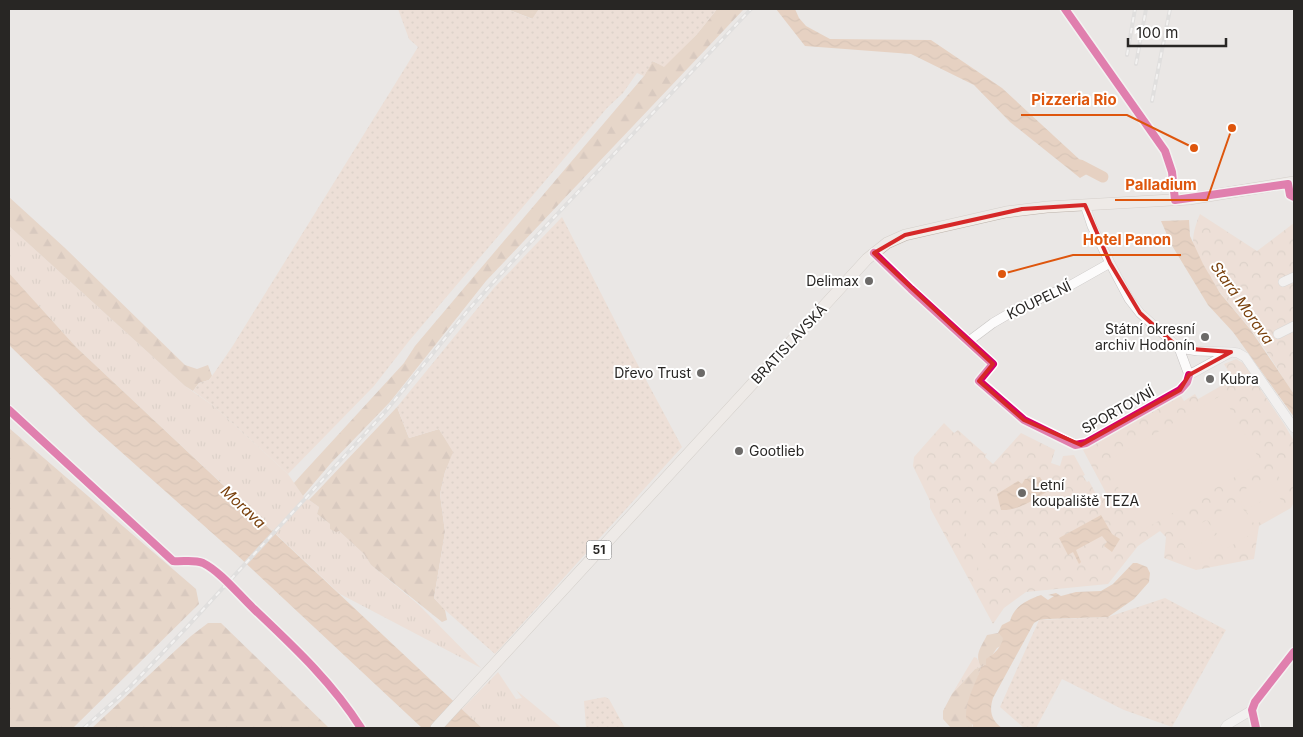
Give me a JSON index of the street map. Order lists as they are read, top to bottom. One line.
{"streets":{"main road":["BRATISLAVSKÁ","51"],"street":["KOUPELNÍ","SPORTOVNÍ"]},"crossings":[["KOUPELNÍ","SPORTOVNÍ"],["BRATISLAVSKÁ","51"]],"water":["Stará Morava","Morava"],"places":["Palladium","Pizzeria Rio","Hotel Panon","Delimax","Státní okresní archiv Hodonín","Dřevo Trust","Kubra","Gootlieb","Letní koupaliště TEZA"],"scale_bar":"100 m"}
